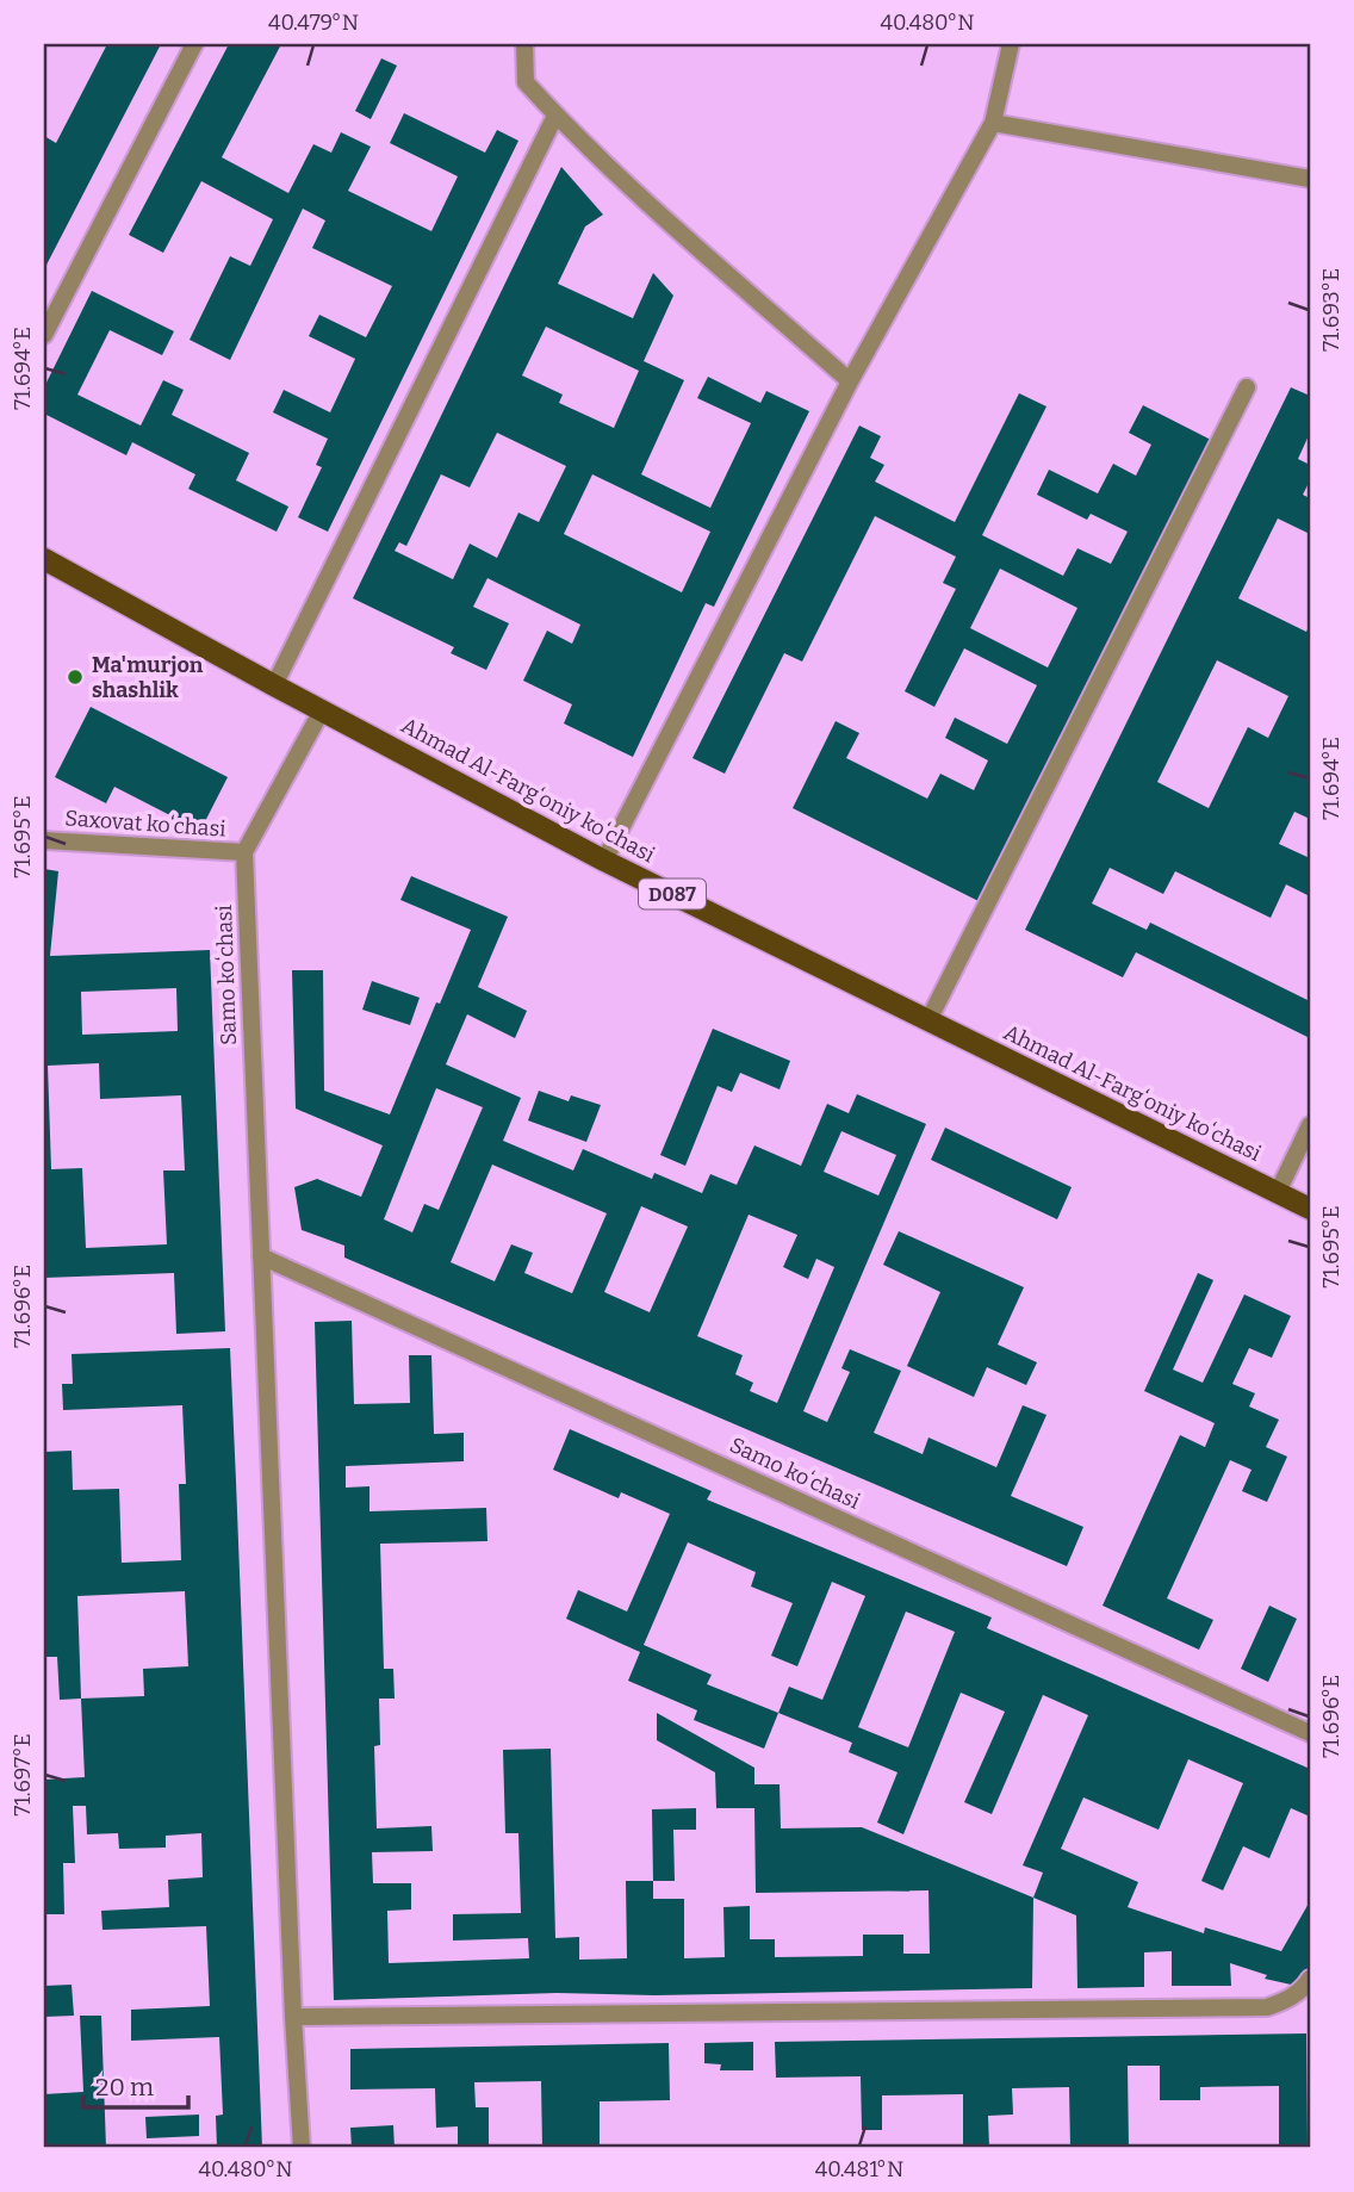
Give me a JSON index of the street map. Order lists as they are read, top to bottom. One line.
{"streets":{"main road":["Ahmad Al-Fargʻoniy koʻchasi","D087"],"street":["Saxovat koʻchasi","Samo koʻchasi"]},"crossings":[["Saxovat koʻchasi","Samo koʻchasi"]],"places":["Ma'murjon shashlik"],"scale_bar":"20 m","coordinates":["40.479°N","40.480°N","71.693°E","71.694°E","71.695°E","71.696°E","71.697°E","40.481°N"]}
